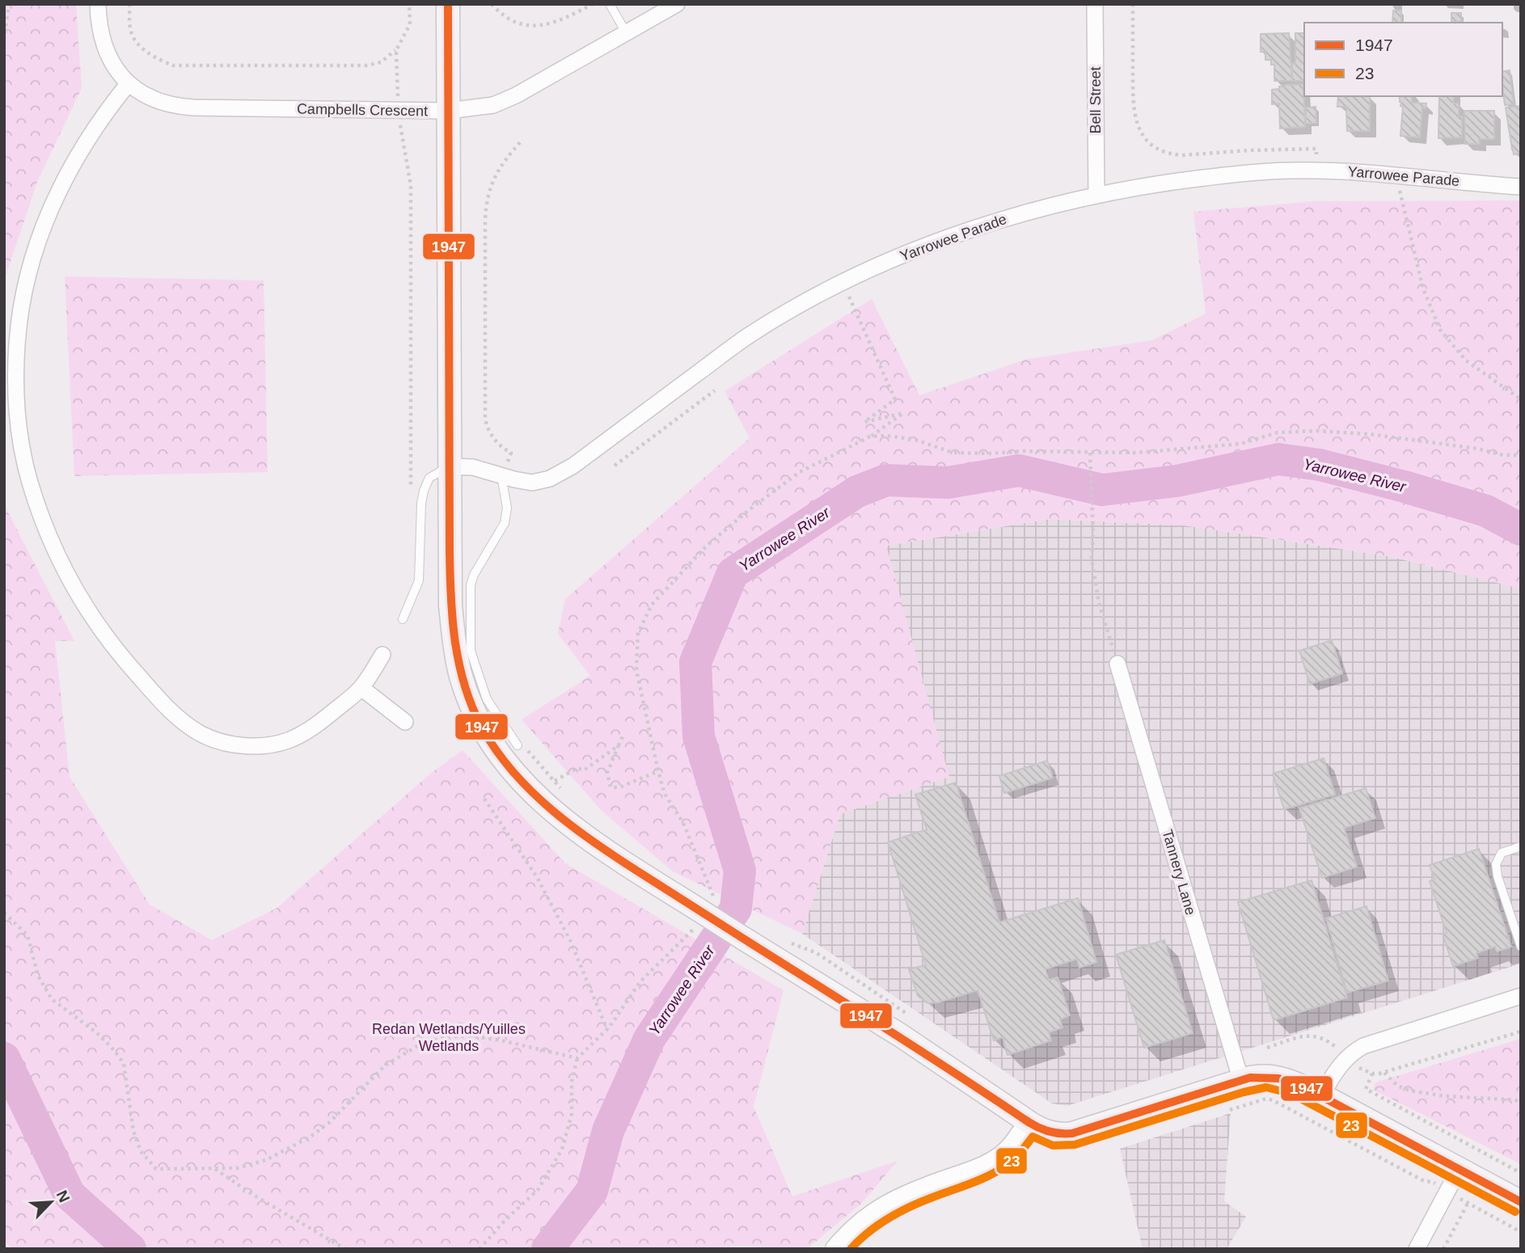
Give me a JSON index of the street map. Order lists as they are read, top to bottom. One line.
{"streets":{"street":["Bell Street","Campbells Crescent","Yarrowee Parade","Tannery Lane"]},"crossings":[["Bell Street","Yarrowee Parade"]],"water":["Yarrowee River"],"parks":["Redan Wetlands/Yuilles Wetlands"],"lines":["transit line 1947","transit line 23"],"legend":["1947","23"],"north":"top right"}
